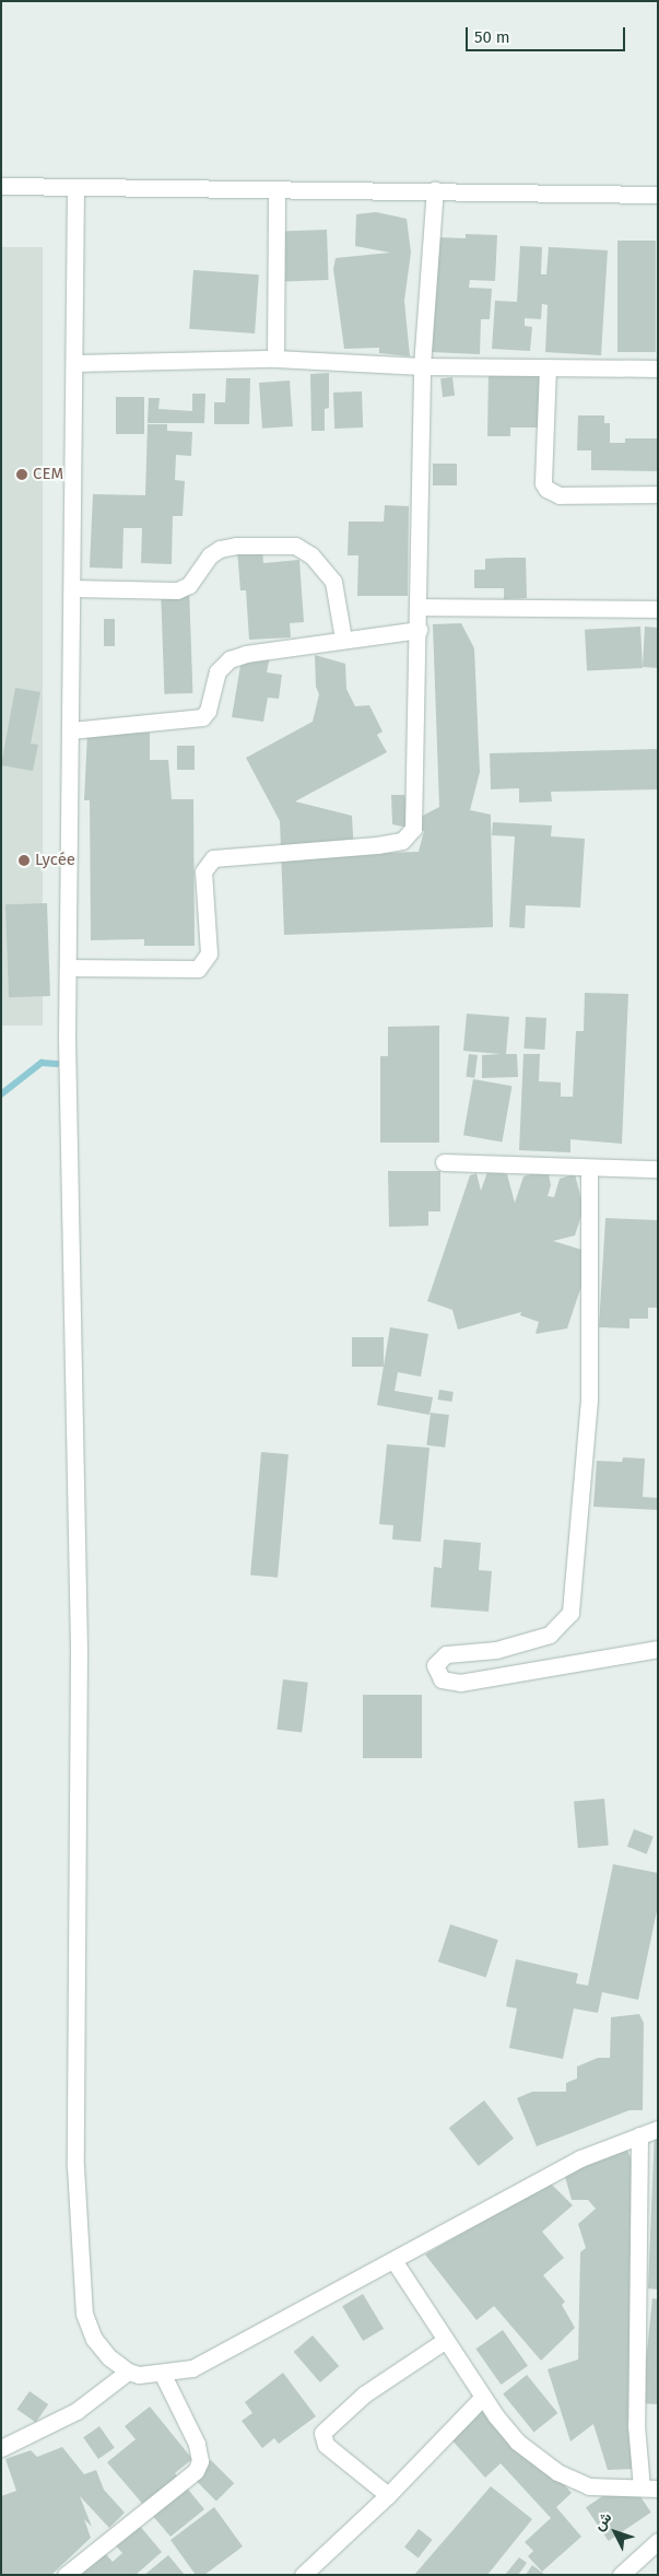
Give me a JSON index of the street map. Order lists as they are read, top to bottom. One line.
{"places":["CEM","Lycée"],"scale_bar":"50 m","north":"top left"}
